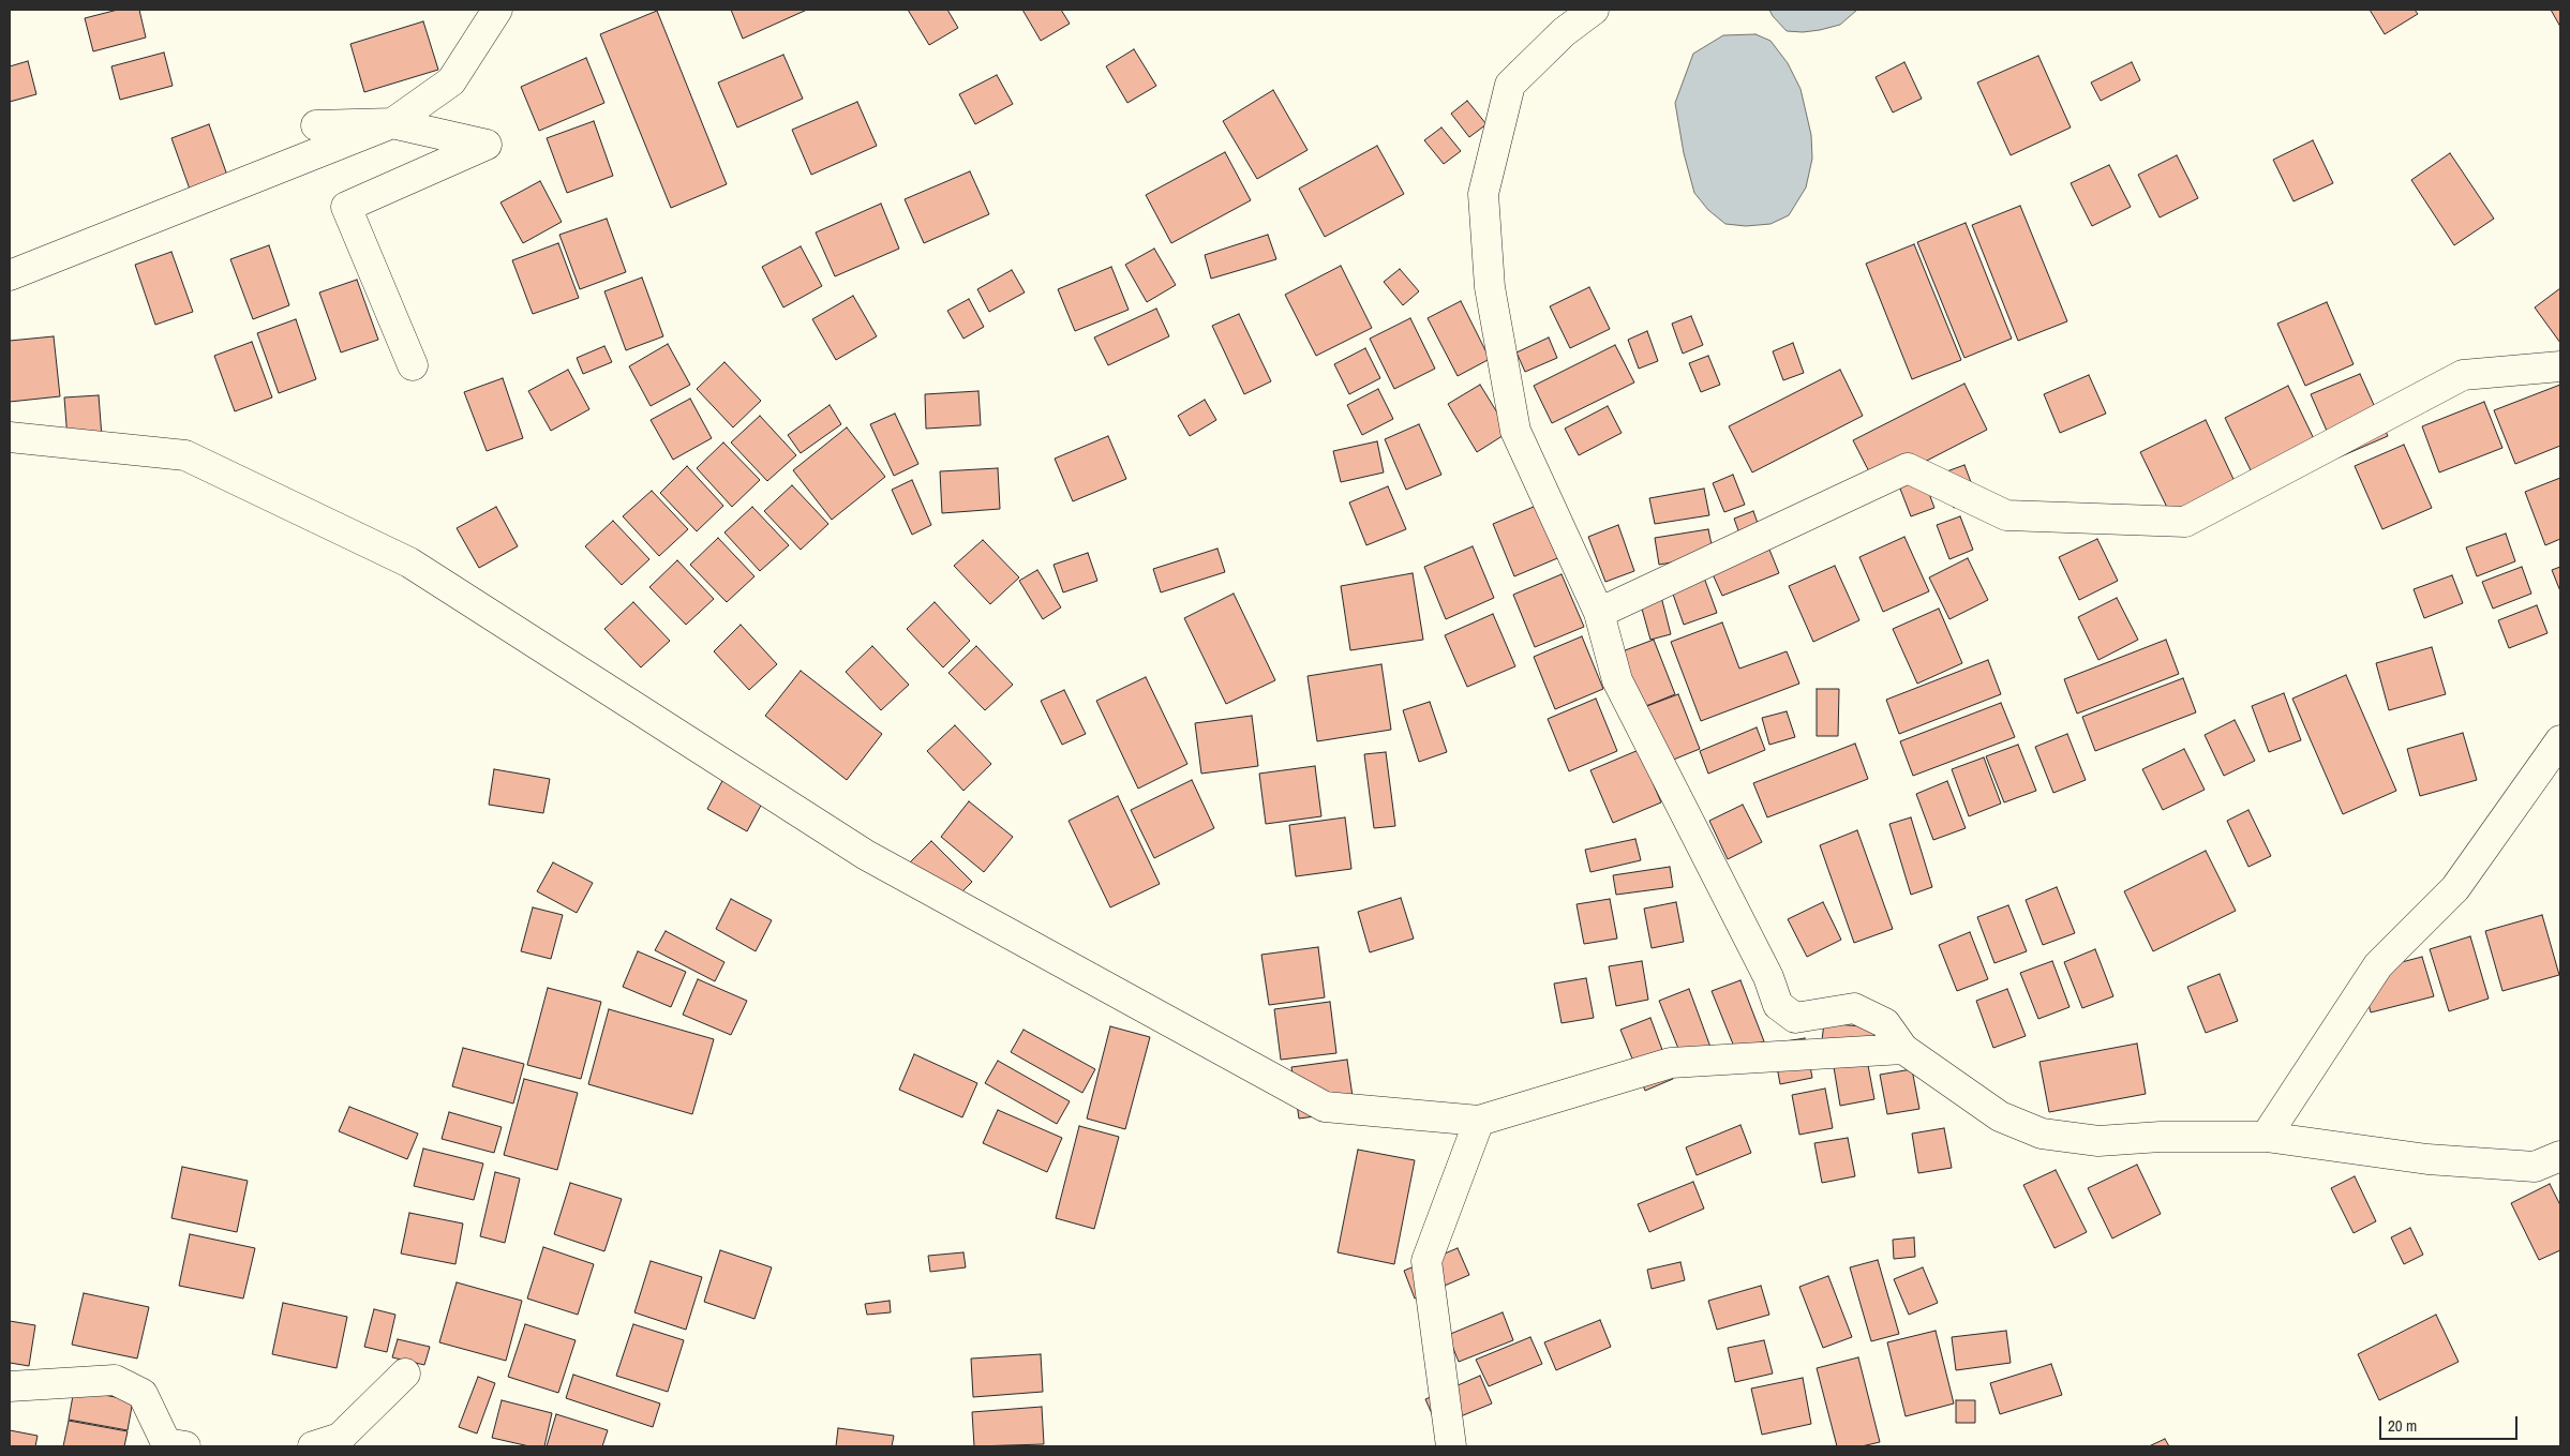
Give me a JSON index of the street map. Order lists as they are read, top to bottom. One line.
{"scale_bar":"20 m"}
